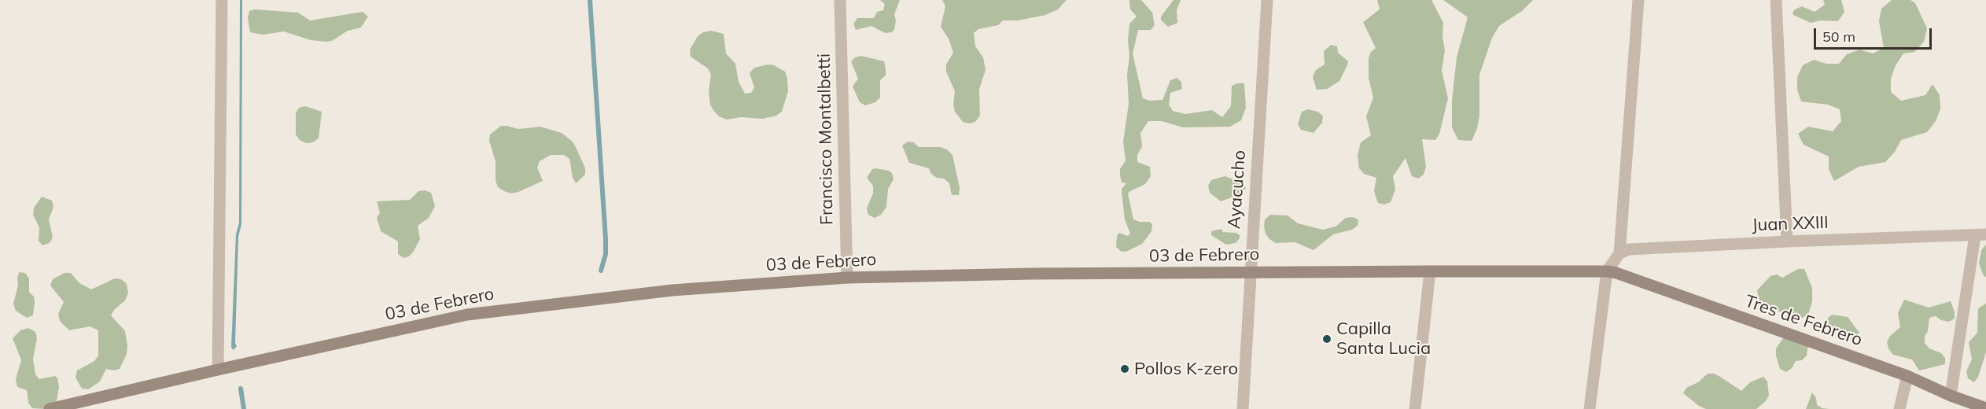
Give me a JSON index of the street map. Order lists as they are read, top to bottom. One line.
{"streets":{"street":["Francisco Montalbetti","Ayacucho","Juan XXIII","03 de Febrero","Tres de Febrero"]},"crossings":[["Francisco Montalbetti","03 de Febrero"],["Ayacucho","03 de Febrero"],["03 de Febrero","Tres de Febrero"]],"places":["Capilla Santa Lucia","Pollos K-zero"],"scale_bar":"50 m"}
